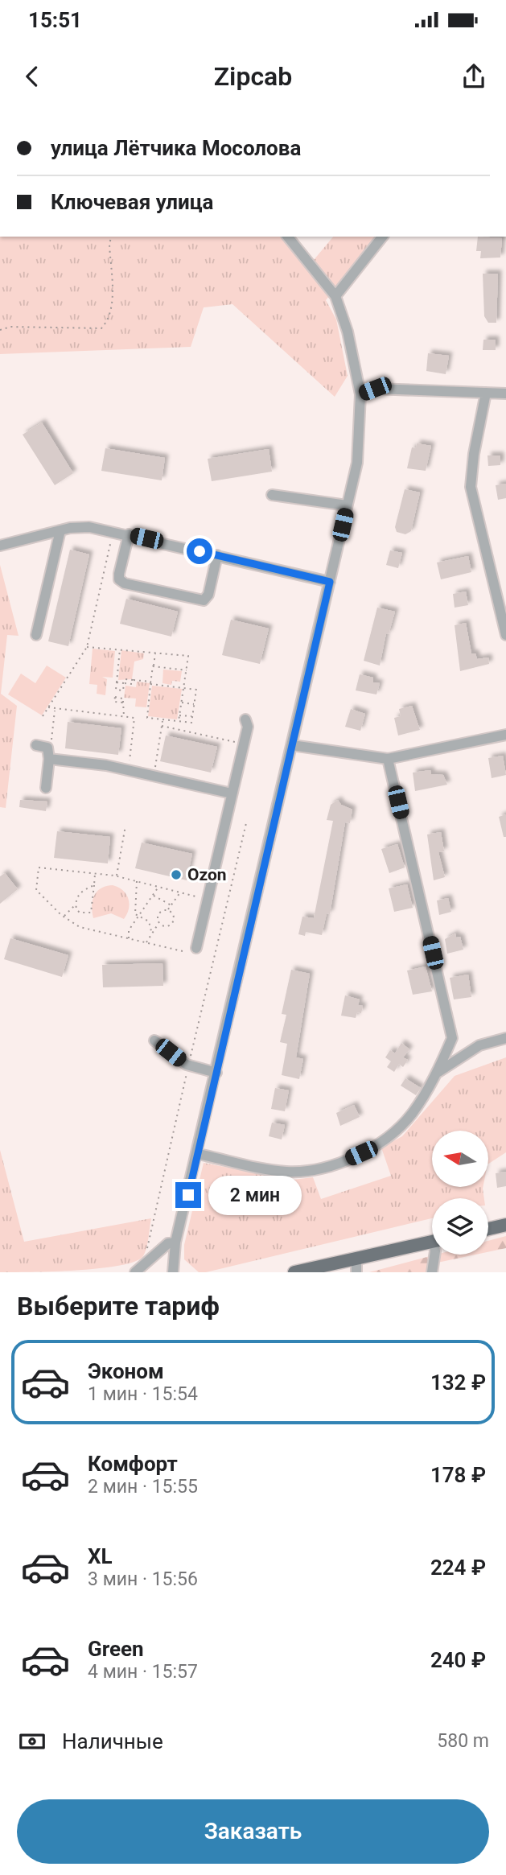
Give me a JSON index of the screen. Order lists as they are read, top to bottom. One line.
{"places":["Ozon"],"north":"left","page":{"status":"15:51","header":"Zipcab","banner":["улица Лётчика Мосолова","Ключевая улица"],"bubble":"2 мин","heading":"Выберите тариф","list":[{"name":"Эконом","note":"1 мин · 15:54","value":"132 ₽"},{"name":"Комфорт","note":"2 мин · 15:55","value":"178 ₽"},{"name":"XL","note":"3 мин · 15:56","value":"224 ₽"},{"name":"Green","note":"4 мин · 15:57","value":"240 ₽"}],"pay":["Наличные","580 m"],"buttons":"Заказать"}}
